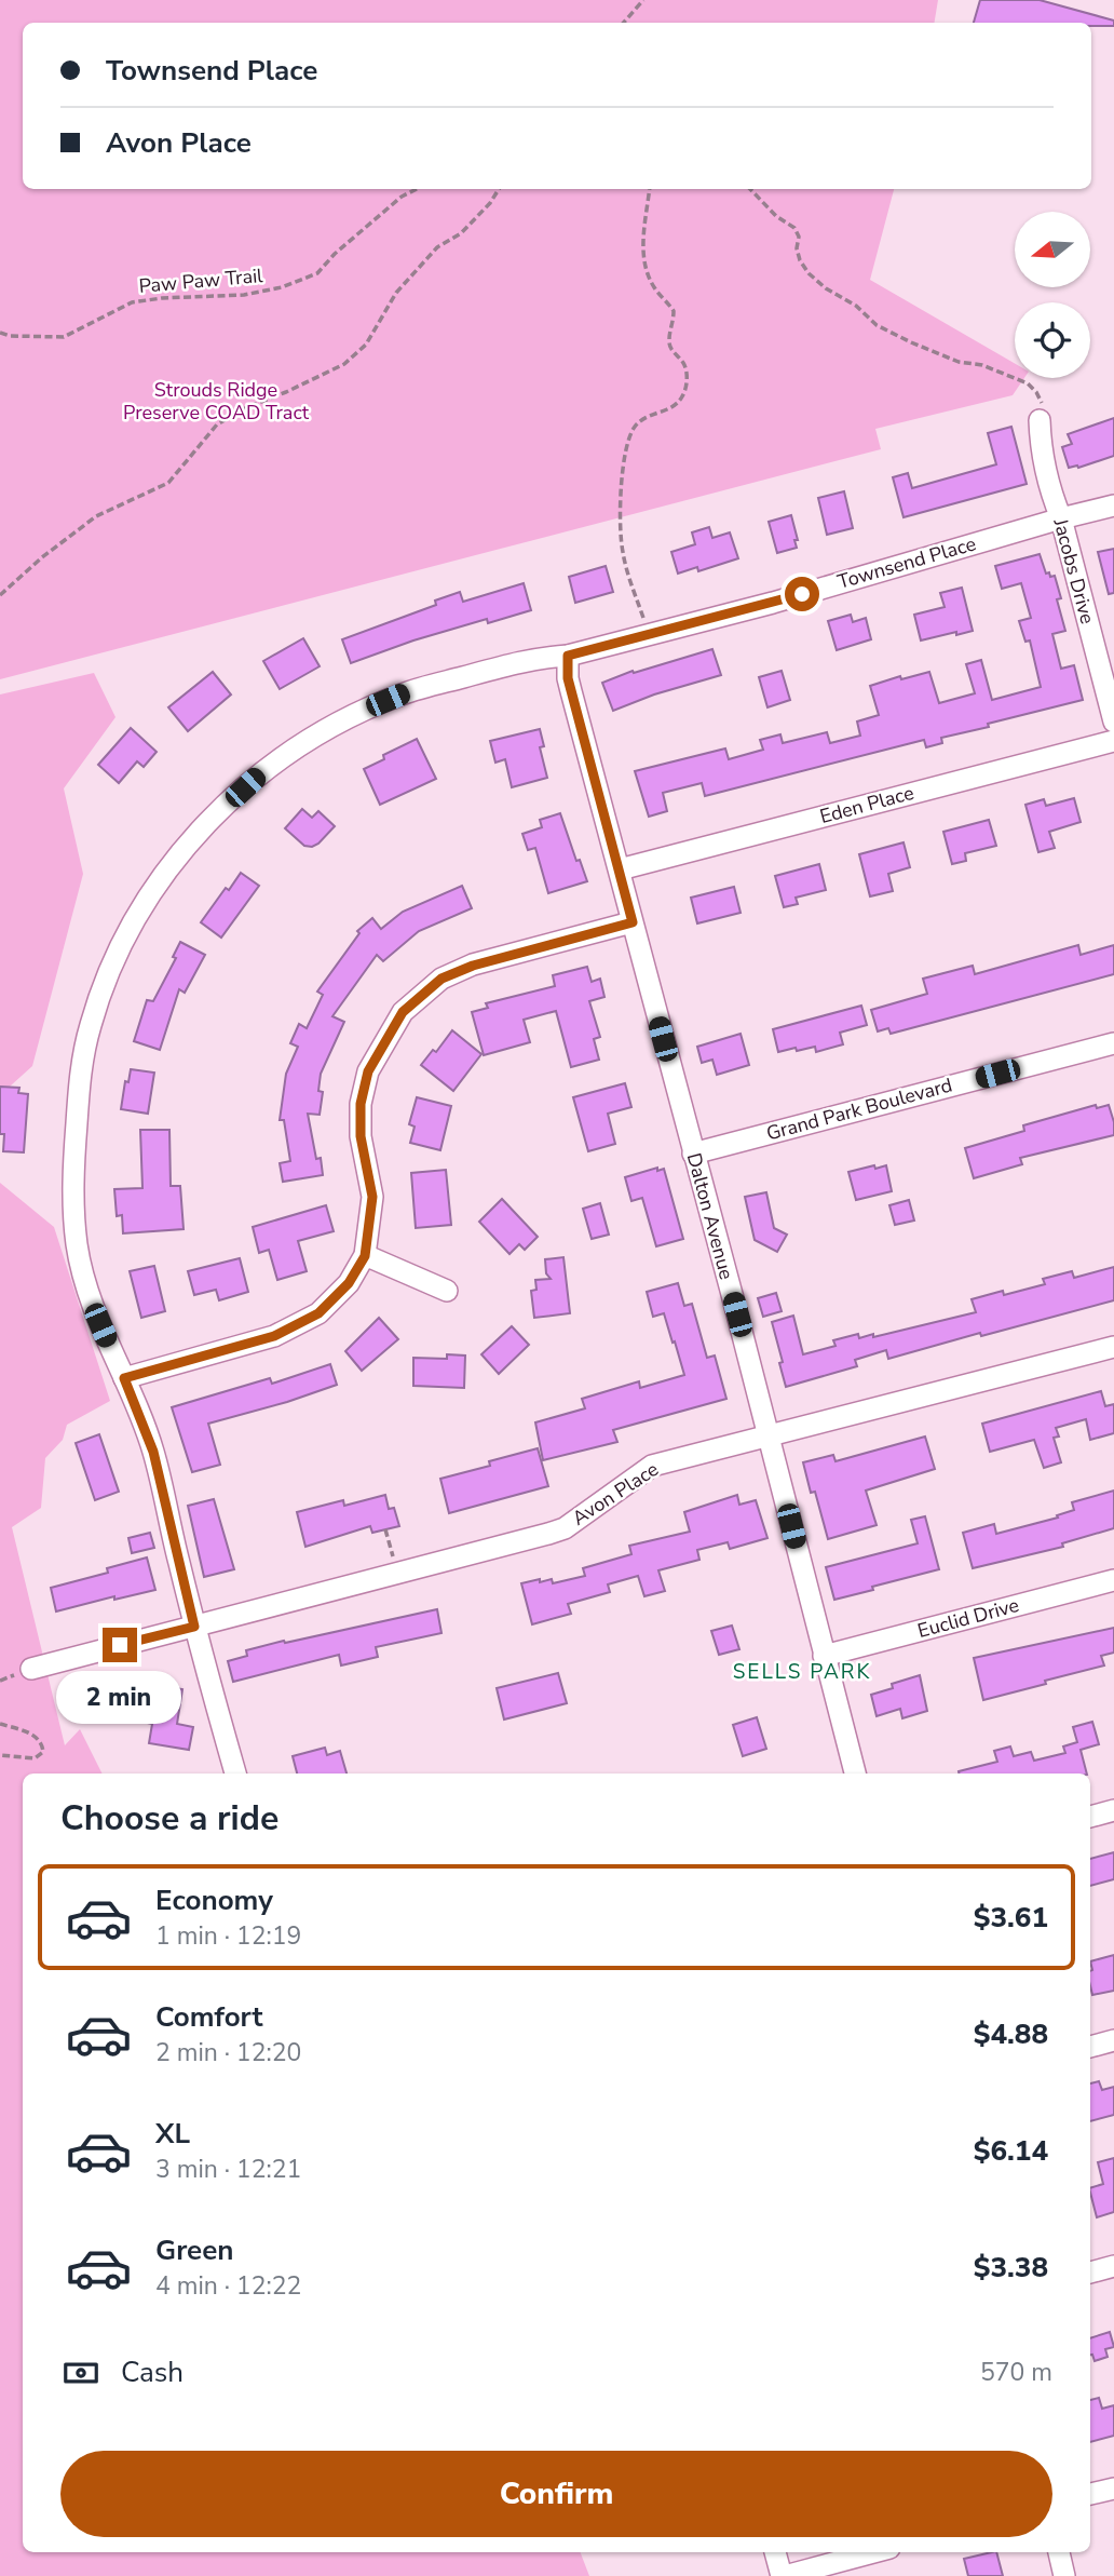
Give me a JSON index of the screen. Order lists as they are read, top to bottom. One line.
{"streets":{"street":["Townsend Place","Jacobs Drive","Eden Place","Grand Park Boulevard","Dalton Avenue","Avon Place","Euclid Drive"],"path":["Paw Paw Trail"]},"crossings":[["Townsend Place","Jacobs Drive"],["Townsend Place","Dalton Avenue"],["Townsend Place","Avon Place"],["Eden Place","Dalton Avenue"],["Grand Park Boulevard","Dalton Avenue"],["Dalton Avenue","Avon Place"],["Dalton Avenue","Euclid Drive"]],"districts":["SELLS PARK"],"parks":["Strouds Ridge Preserve COAD Tract"],"north":"left","page":{"banner":["Townsend Place","Avon Place"],"bubble":"2 min","heading":"Choose a ride","list":[{"name":"Economy","note":"1 min · 12:19","value":"$3.61"},{"name":"Comfort","note":"2 min · 12:20","value":"$4.88"},{"name":"XL","note":"3 min · 12:21","value":"$6.14"},{"name":"Green","note":"4 min · 12:22","value":"$3.38"}],"pay":["Cash","570 m"],"buttons":"Confirm"}}
